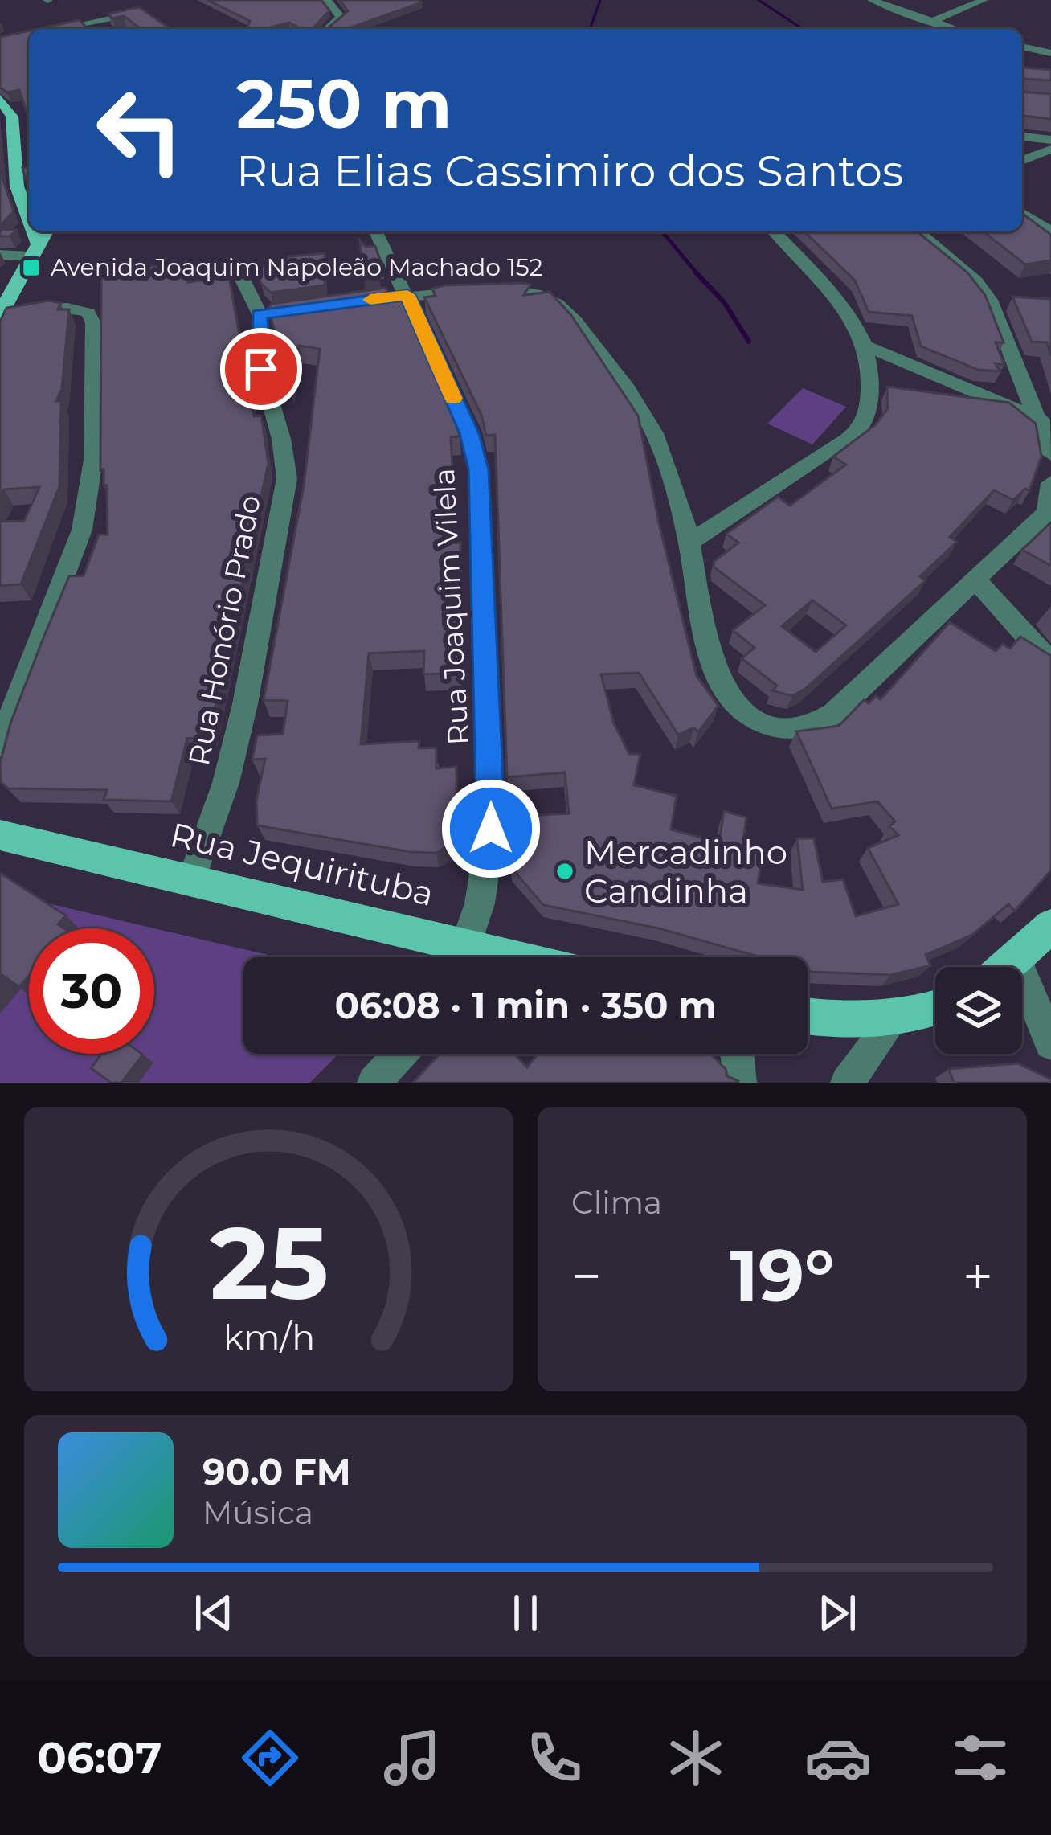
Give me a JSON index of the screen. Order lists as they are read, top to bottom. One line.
{"streets":{"main road":["Rua Jequirituba"],"street":["Rua Joaquim Vilela","Rua Honório Prado"]},"crossings":[["Rua Honório Prado","Rua Jequirituba"]],"places":{"transit":["Avenida Joaquim Napoleão Machado 152"],"other":["Mercadinho Candinha"]},"page":{"turn":["250 m","Rua Elias Cassimiro dos Santos"],"limit":"30","trip":"06:08 · 1 min · 350 m","tile":"Clima","heat":["−","19°","+"],"song":["90.0 FM","Música"],"tabs":"06:07","gauge":["25","km/h"]}}
